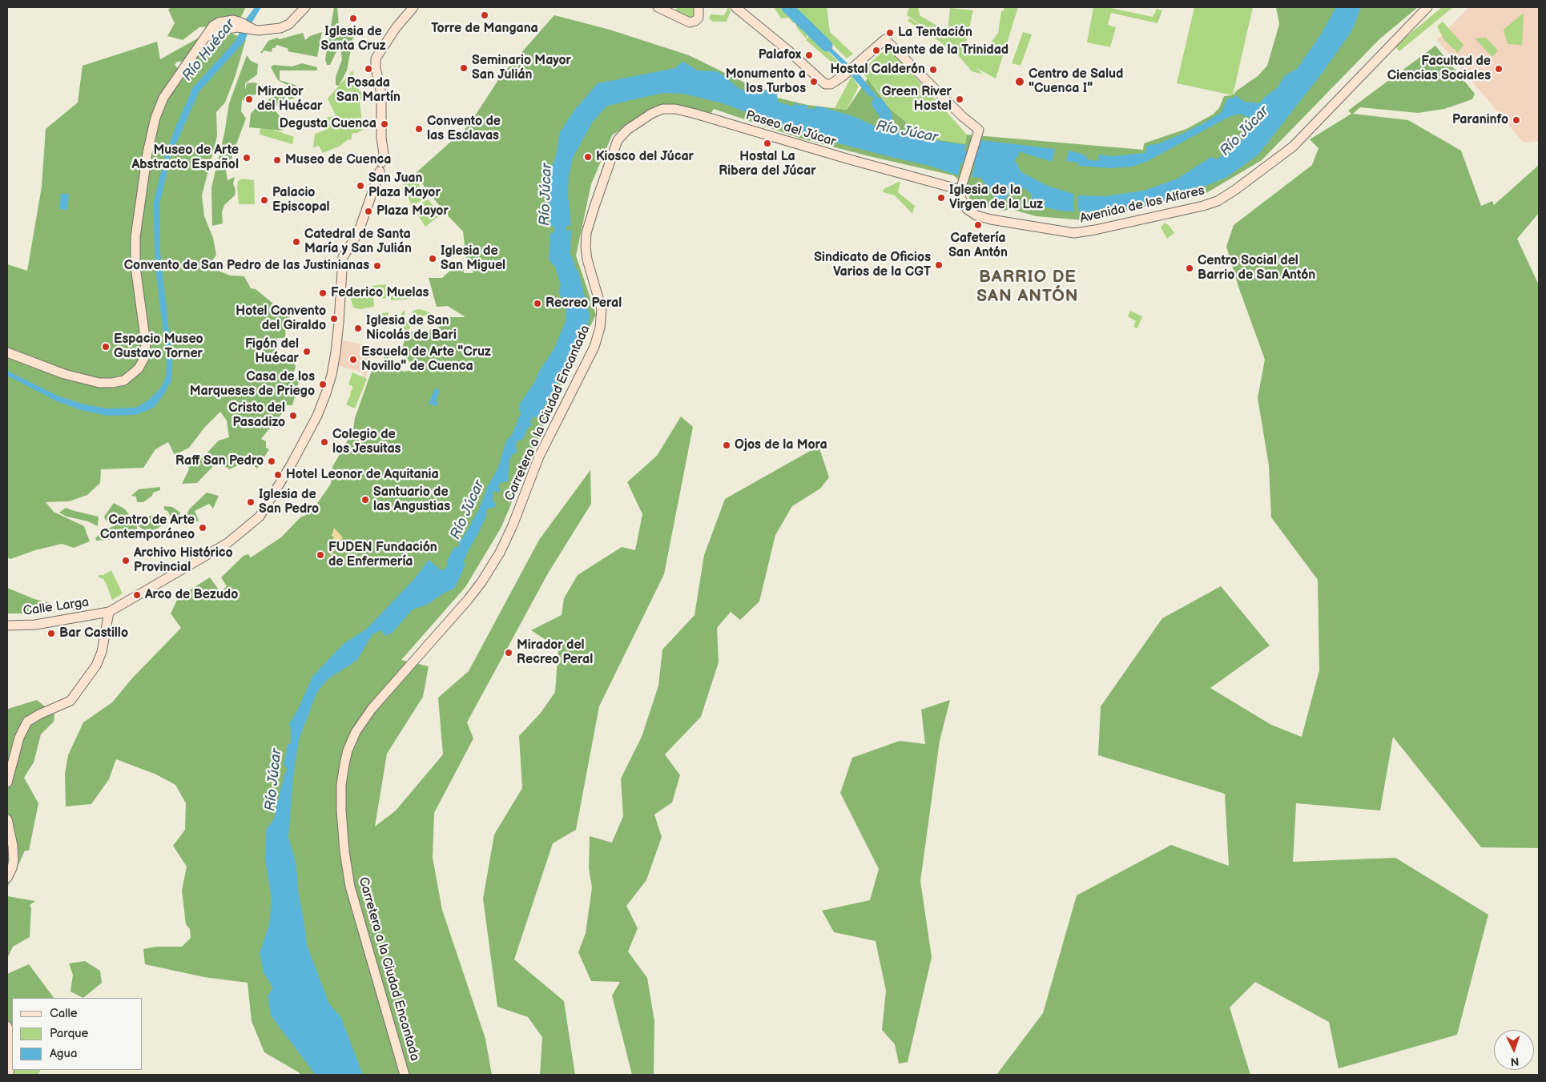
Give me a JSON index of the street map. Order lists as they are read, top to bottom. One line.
{"streets":{"street":["Paseo del Júcar","Avenida de los Alfares","Carretera a la Ciudad Encantada","Calle Larga"]},"crossings":[["Paseo del Júcar","Avenida de los Alfares"],["Paseo del Júcar","Carretera a la Ciudad Encantada"]],"districts":["BARRIO DE SAN ANTÓN"],"water":["Río Huécar","Río Júcar"],"places":["Torre de Mangana","Iglesia de Santa Cruz","La Tentación","Puente de la Trinidad","Palafox","Seminario Mayor San Julián","Posada San Martín","Facultad de Ciencias Sociales","Hostal Calderón","Monumento a los Turbos","Centro de Salud \"Cuenca I\"","Mirador del Huécar","Green River Hostel","Paraninfo","Degusta Cuenca","Convento de las Esclavas","Hostal La Ribera del Júcar","Kiosco del Júcar","Museo de Arte Abstracto Español","Museo de Cuenca","San Juan Plaza Mayor","Iglesia de la Virgen de la Luz","Palacio Episcopal","Plaza Mayor","Cafetería San Antón","Catedral de Santa María y San Julián","Iglesia de San Miguel","Sindicato de Oficios Varios de la CGT","Convento de San Pedro de las Justinianas","Centro Social del Barrio de San Antón","Federico Muelas","Recreo Peral","Hotel Convento del Giraldo","Iglesia de San Nicolás de Bari","Espacio Museo Gustavo Torner","Figón del Huécar","Escuela de Arte \"Cruz Novillo\" de Cuenca","Casa de los Marqueses de Priego","Cristo del Pasadizo","Colegio de los Jesuitas","Ojos de la Mora","Raff San Pedro","Hotel Leonor de Aquitania","Santuario de las Angustias","Iglesia de San Pedro","Centro de Arte Contemporáneo","FUDEN Fundación de Enfermería","Archivo Histórico Provincial","Arco de Bezudo","Bar Castillo","Mirador del Recreo Peral"],"legend":["Calle","Parque","Agua"],"north":"bottom"}
